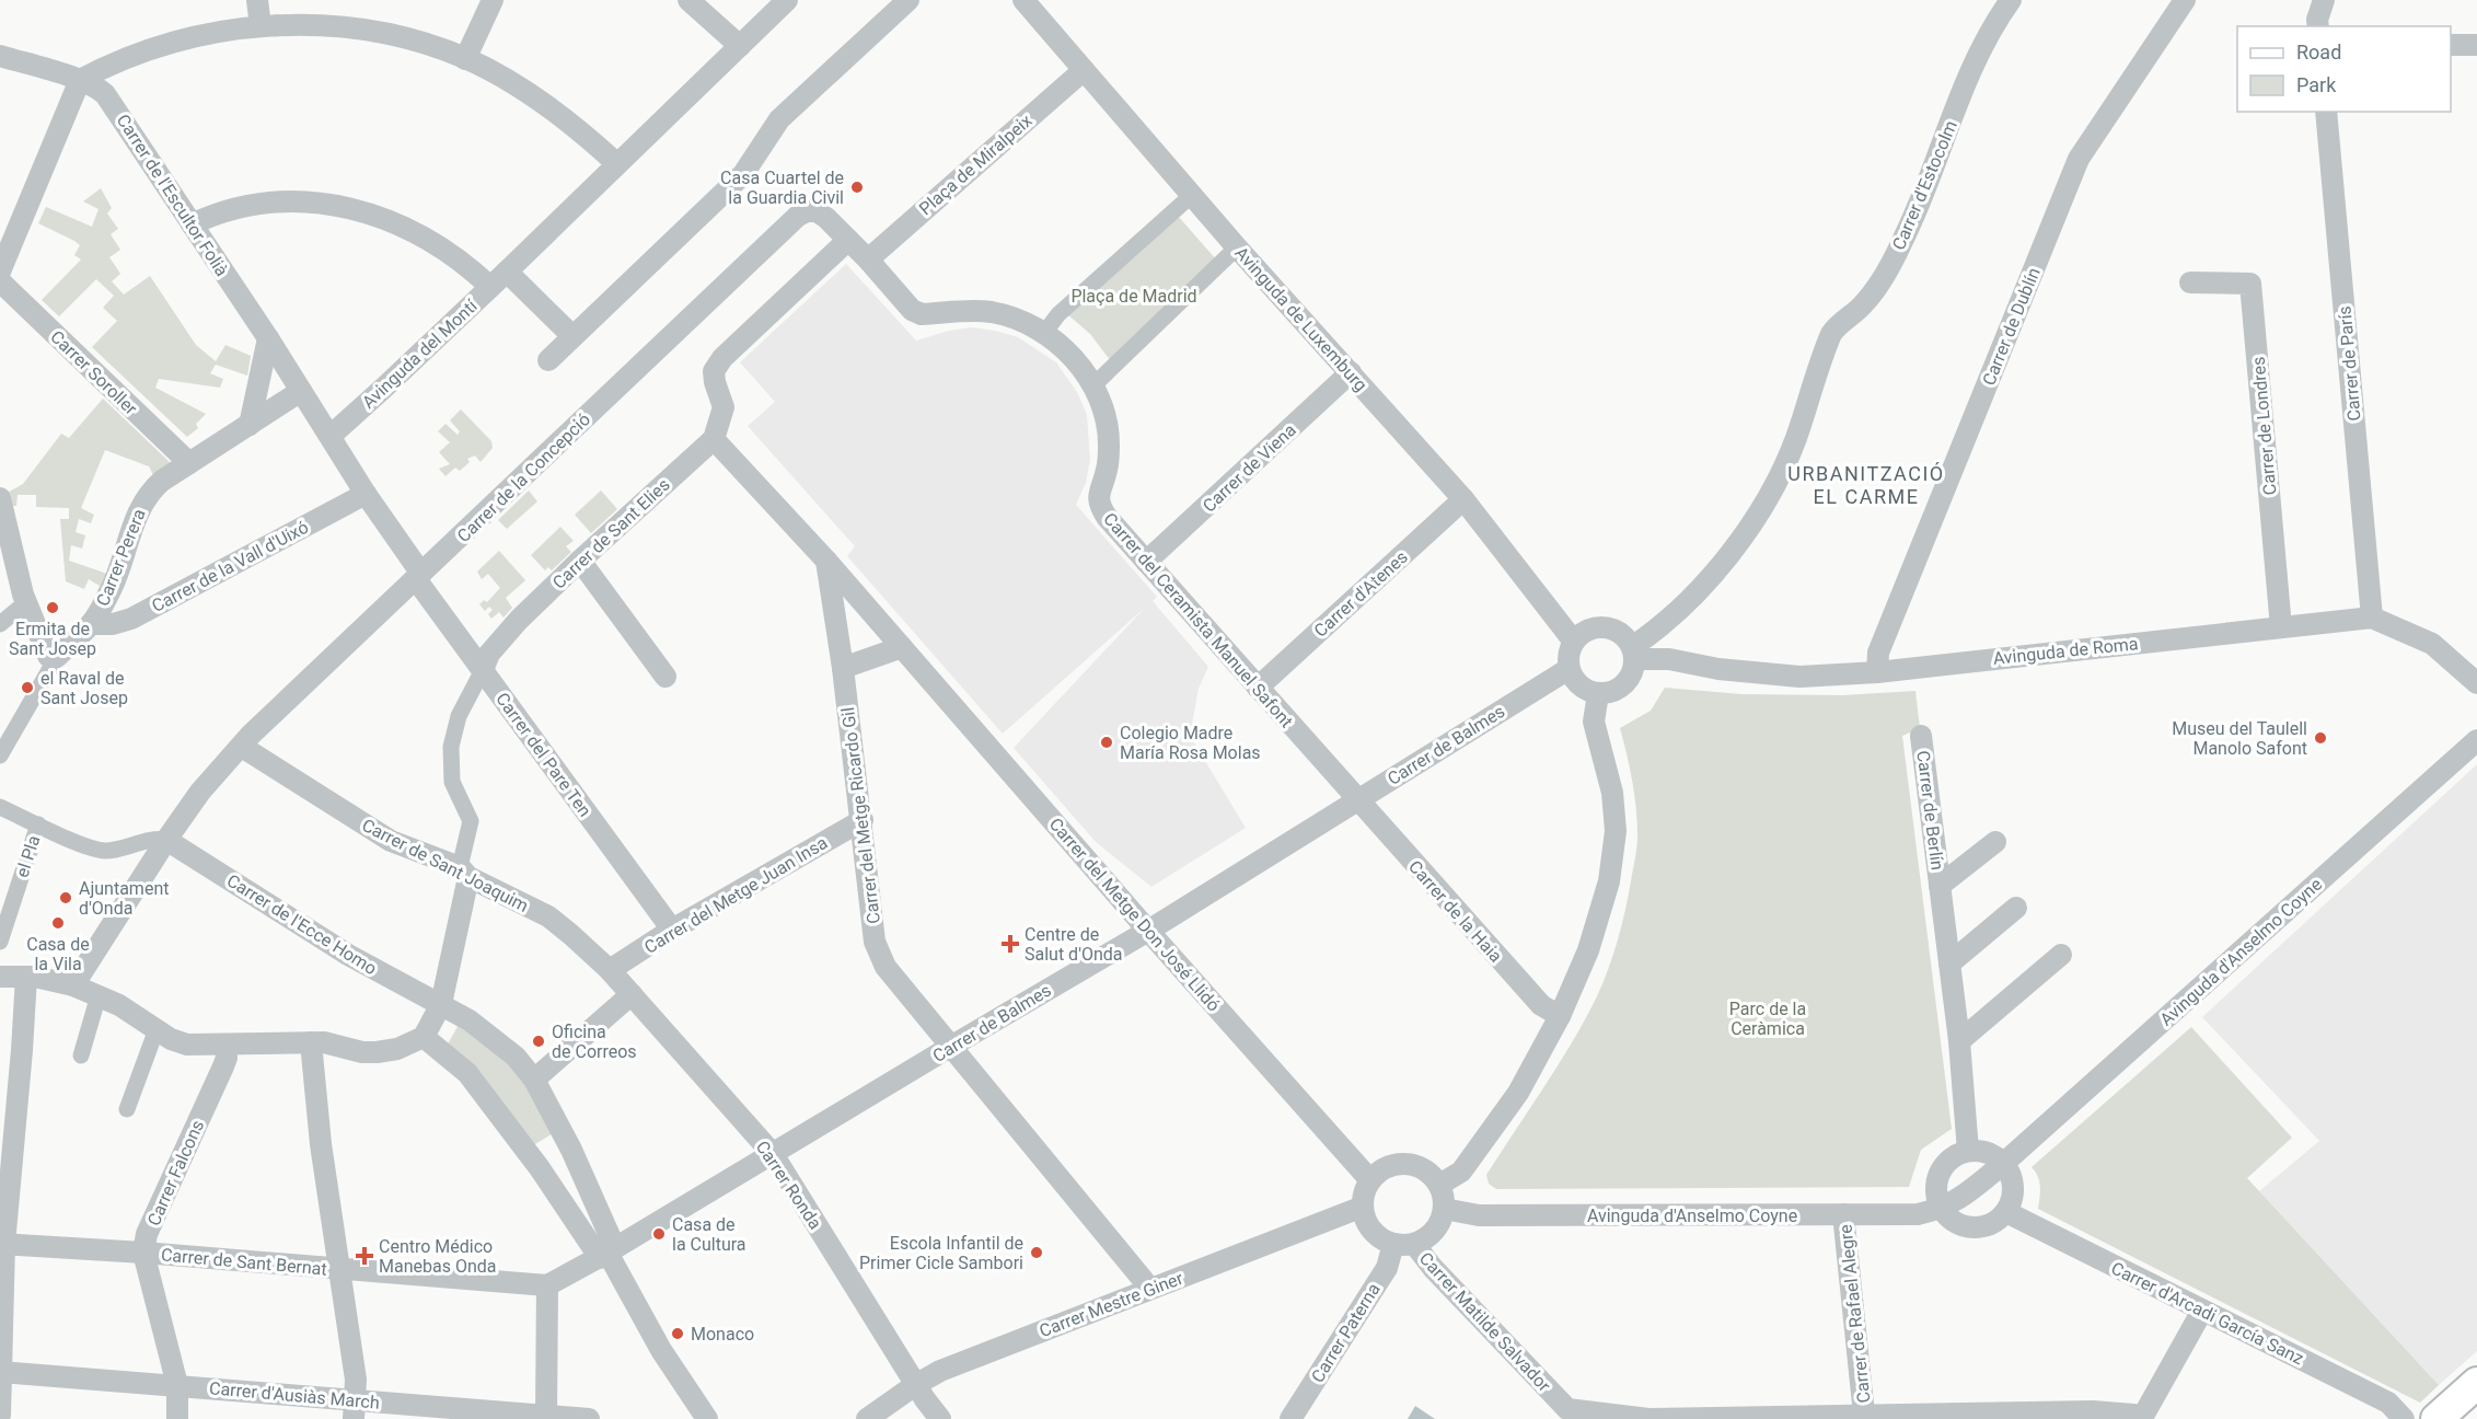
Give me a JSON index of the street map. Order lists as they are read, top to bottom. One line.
{"streets":{"street":["Plaça de Miralpeix","Carrer d'Estocolm","Carrer de l'Escultor Folià","Avinguda de Luxemburg","Carrer de Dublín","Avinguda del Montí","Carrer de París","Carrer Soroller","Carrer de Londres","Carrer de Viena","Carrer de la Concepció","Carrer de Sant Elies","Carrer Perera","Carrer de la Vall d'Uixó","Carrer d'Atenes","Carrer del Ceramista Manuel Safont","Avinguda de Roma","Carrer de Balmes","Carrer del Pare Ten","Carrer de Berlín","Carrer del Metge Ricardo Gil","el Pla","Carrer de Sant Joaquim","Carrer del Metge Juan Insa","Carrer de la Haia","Carrer del Metge Don José Llidó","Carrer de l'Ecce Homo","Avinguda d'Anselmo Coyne","Carrer Falcons","Carrer Ronda","Carrer de Sant Bernat","Carrer Mestre Giner","Carrer d'Arcadi García Sanz","Carrer de Rafael Alegre","Carrer Matilde Salvador","Carrer Paterna","Carrer d'Ausiàs March"]},"crossings":[["Plaça de Miralpeix","Avinguda de Luxemburg"],["Plaça de Miralpeix","Carrer del Ceramista Manuel Safont"],["Carrer d'Estocolm","Avinguda de Luxemburg"],["Carrer d'Estocolm","Avinguda de Roma"],["Carrer d'Estocolm","Carrer de Balmes"],["Carrer de l'Escultor Folià","Avinguda del Montí"],["Carrer de l'Escultor Folià","Carrer Perera"],["Carrer de l'Escultor Folià","Carrer de la Vall d'Uixó"],["Carrer de l'Escultor Folià","Carrer del Pare Ten"],["Avinguda de Luxemburg","Carrer de Viena"],["Avinguda de Luxemburg","Carrer d'Atenes"],["Avinguda de Luxemburg","Avinguda de Roma"],["Avinguda de Luxemburg","Carrer de Balmes"],["Carrer de Dublín","Avinguda de Roma"],["Carrer de París","Avinguda de Roma"],["Carrer Soroller","Carrer Perera"],["Carrer de Londres","Avinguda de Roma"],["Carrer de Viena","Carrer del Ceramista Manuel Safont"],["Carrer de la Concepció","Carrer del Ceramista Manuel Safont"],["Carrer de la Concepció","Carrer del Pare Ten"],["Carrer de la Concepció","Carrer de Sant Joaquim"],["Carrer de Sant Elies","Carrer del Pare Ten"],["Carrer de Sant Elies","Carrer de Sant Joaquim"],["Carrer de Sant Elies","Carrer del Metge Don José Llidó"],["Carrer de Sant Elies","Carrer de l'Ecce Homo"],["Carrer Perera","Carrer de la Vall d'Uixó"],["Carrer de la Vall d'Uixó","Carrer del Pare Ten"],["Carrer d'Atenes","Carrer del Ceramista Manuel Safont"],["Carrer del Ceramista Manuel Safont","Carrer de Balmes"],["Carrer del Ceramista Manuel Safont","Carrer de la Haia"],["Avinguda de Roma","Carrer de Balmes"],["Carrer de Balmes","Carrer del Metge Ricardo Gil"],["Carrer de Balmes","Carrer de la Haia"],["Carrer de Balmes","Carrer del Metge Don José Llidó"],["Carrer de Balmes","Carrer de l'Ecce Homo"],["Carrer de Balmes","Carrer Ronda"],["Carrer del Pare Ten","Carrer del Metge Juan Insa"],["Carrer del Metge Ricardo Gil","Carrer del Metge Juan Insa"],["Carrer del Metge Ricardo Gil","Carrer del Metge Don José Llidó"],["Carrer del Metge Ricardo Gil","Carrer Mestre Giner"],["el Pla","Carrer de l'Ecce Homo"],["Carrer de Sant Joaquim","Carrer del Metge Juan Insa"],["Carrer de Sant Joaquim","Carrer Ronda"],["Carrer del Metge Juan Insa","Carrer Ronda"],["Carrer del Metge Don José Llidó","Avinguda d'Anselmo Coyne"],["Carrer del Metge Don José Llidó","Carrer Mestre Giner"],["Carrer del Metge Don José Llidó","Carrer Matilde Salvador"],["Carrer del Metge Don José Llidó","Carrer Paterna"],["Avinguda d'Anselmo Coyne","Carrer Mestre Giner"],["Avinguda d'Anselmo Coyne","Carrer de Rafael Alegre"],["Avinguda d'Anselmo Coyne","Carrer Matilde Salvador"],["Avinguda d'Anselmo Coyne","Carrer Paterna"],["Carrer Falcons","Carrer de Sant Bernat"],["Carrer Ronda","Carrer Mestre Giner"],["Carrer Mestre Giner","Carrer Matilde Salvador"],["Carrer Mestre Giner","Carrer Paterna"],["Carrer de Rafael Alegre","Carrer Matilde Salvador"],["Carrer Matilde Salvador","Carrer Paterna"]],"districts":["URBANITZACIÓ EL CARME"],"parks":["Plaça de Madrid","Parc de la Ceràmica"],"places":{"other":["Casa Cuartel de la Guardia Civil","Ermita de Sant Josep","el Raval de Sant Josep","Museu del Taulell Manolo Safont","Colegio Madre María Rosa Molas","Ajuntament d'Onda","Casa de la Vila","Oficina de Correos","Casa de la Cultura","Escola Infantil de Primer Cicle Sambori","Monaco"],"health":["Centre de Salut d'Onda","Centro Médico Manebas Onda"]},"legend":["Road","Park"]}
